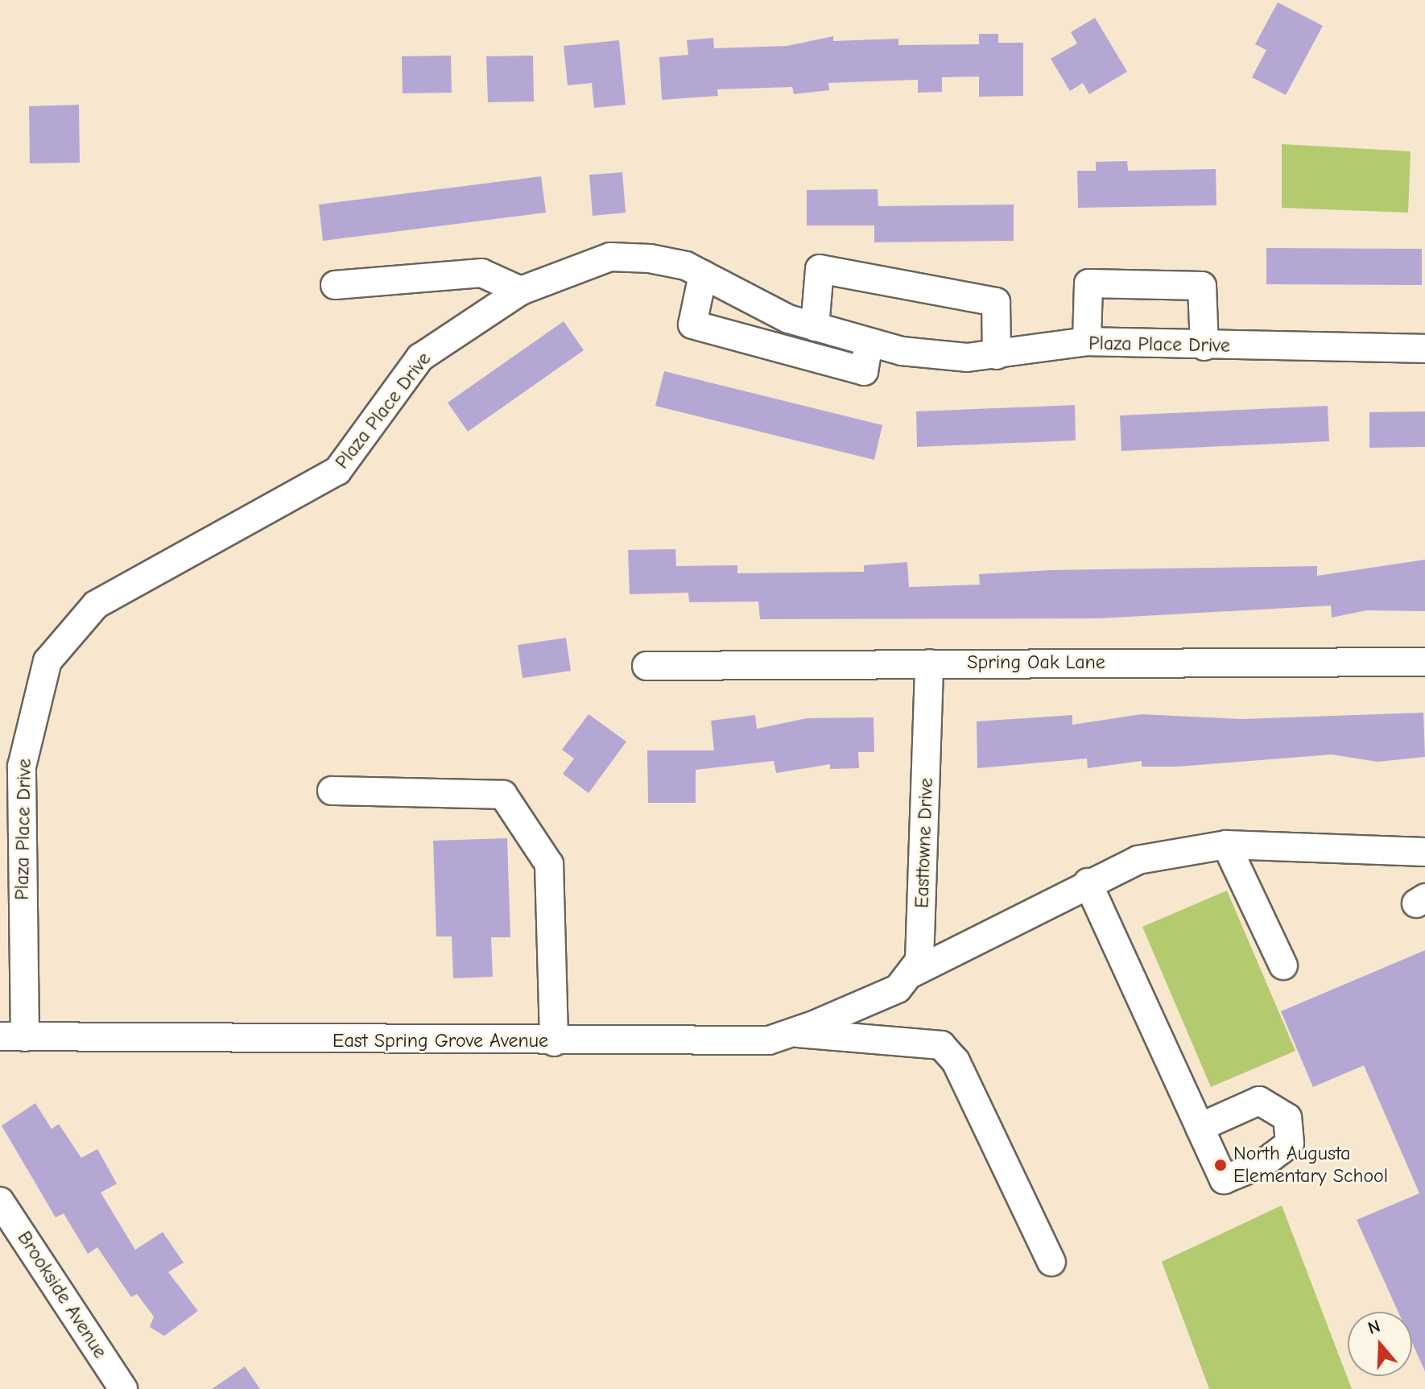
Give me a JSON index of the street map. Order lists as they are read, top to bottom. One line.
{"streets":{"street":["Plaza Place Drive","Spring Oak Lane","Easttowne Drive","East Spring Grove Avenue","Brookside Avenue"]},"crossings":[["Plaza Place Drive","East Spring Grove Avenue"],["Spring Oak Lane","Easttowne Drive"],["Easttowne Drive","East Spring Grove Avenue"]],"places":["North Augusta Elementary School"],"north":"top"}
